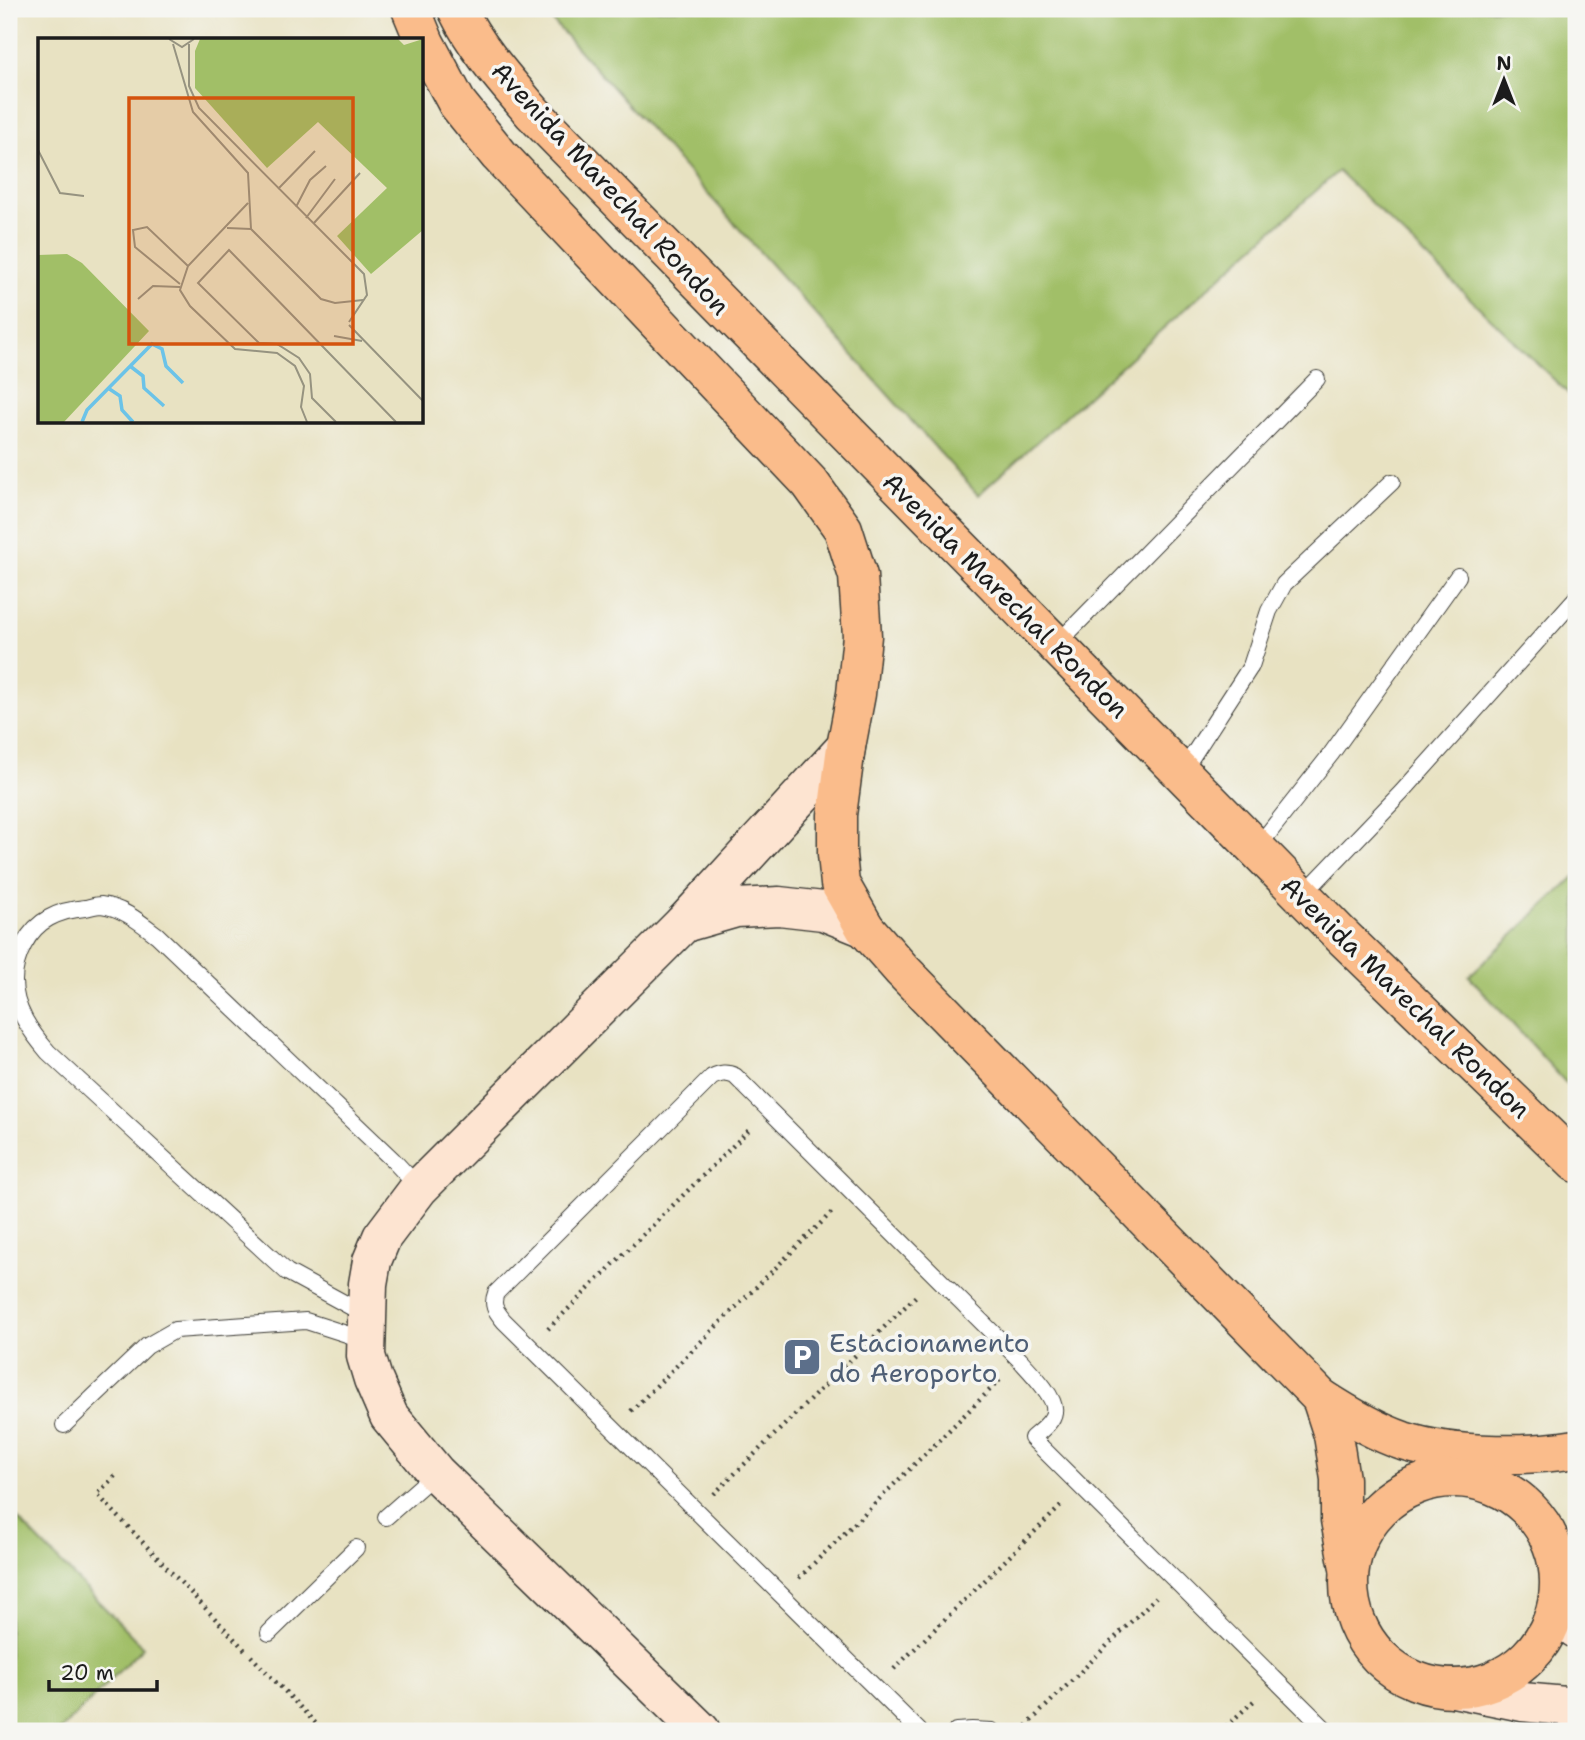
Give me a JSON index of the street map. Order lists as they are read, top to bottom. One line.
{"streets":{"main road":["Avenida Marechal Rondon"]},"places":{"parking":["Estacionamento do Aeroporto"]},"scale_bar":"20 m","north":"top"}
